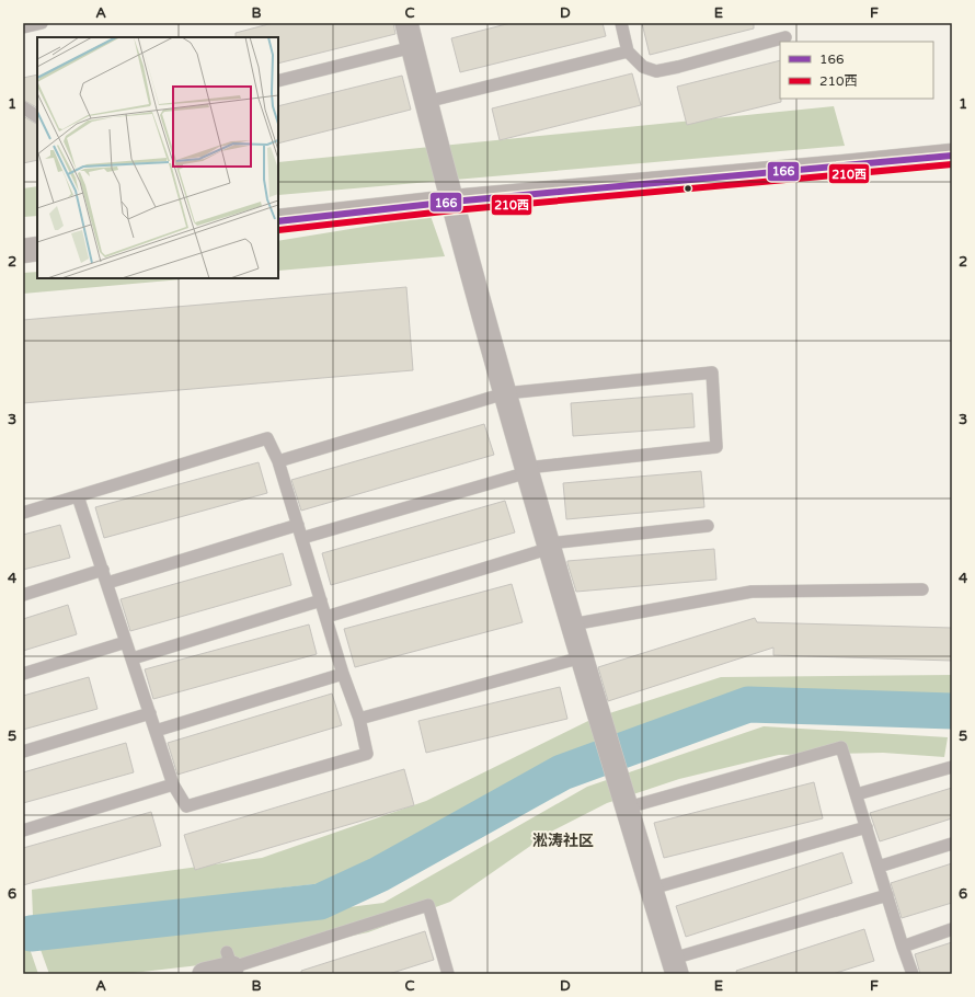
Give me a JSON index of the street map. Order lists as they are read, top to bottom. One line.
{"districts":["淞涛社区"],"lines":["transit line 166","transit line 210西"],"legend":["166","210西"],"grid":{"columns":["A","B","C","D","E","F"],"rows":["1","2","3","4","5","6"]}}
